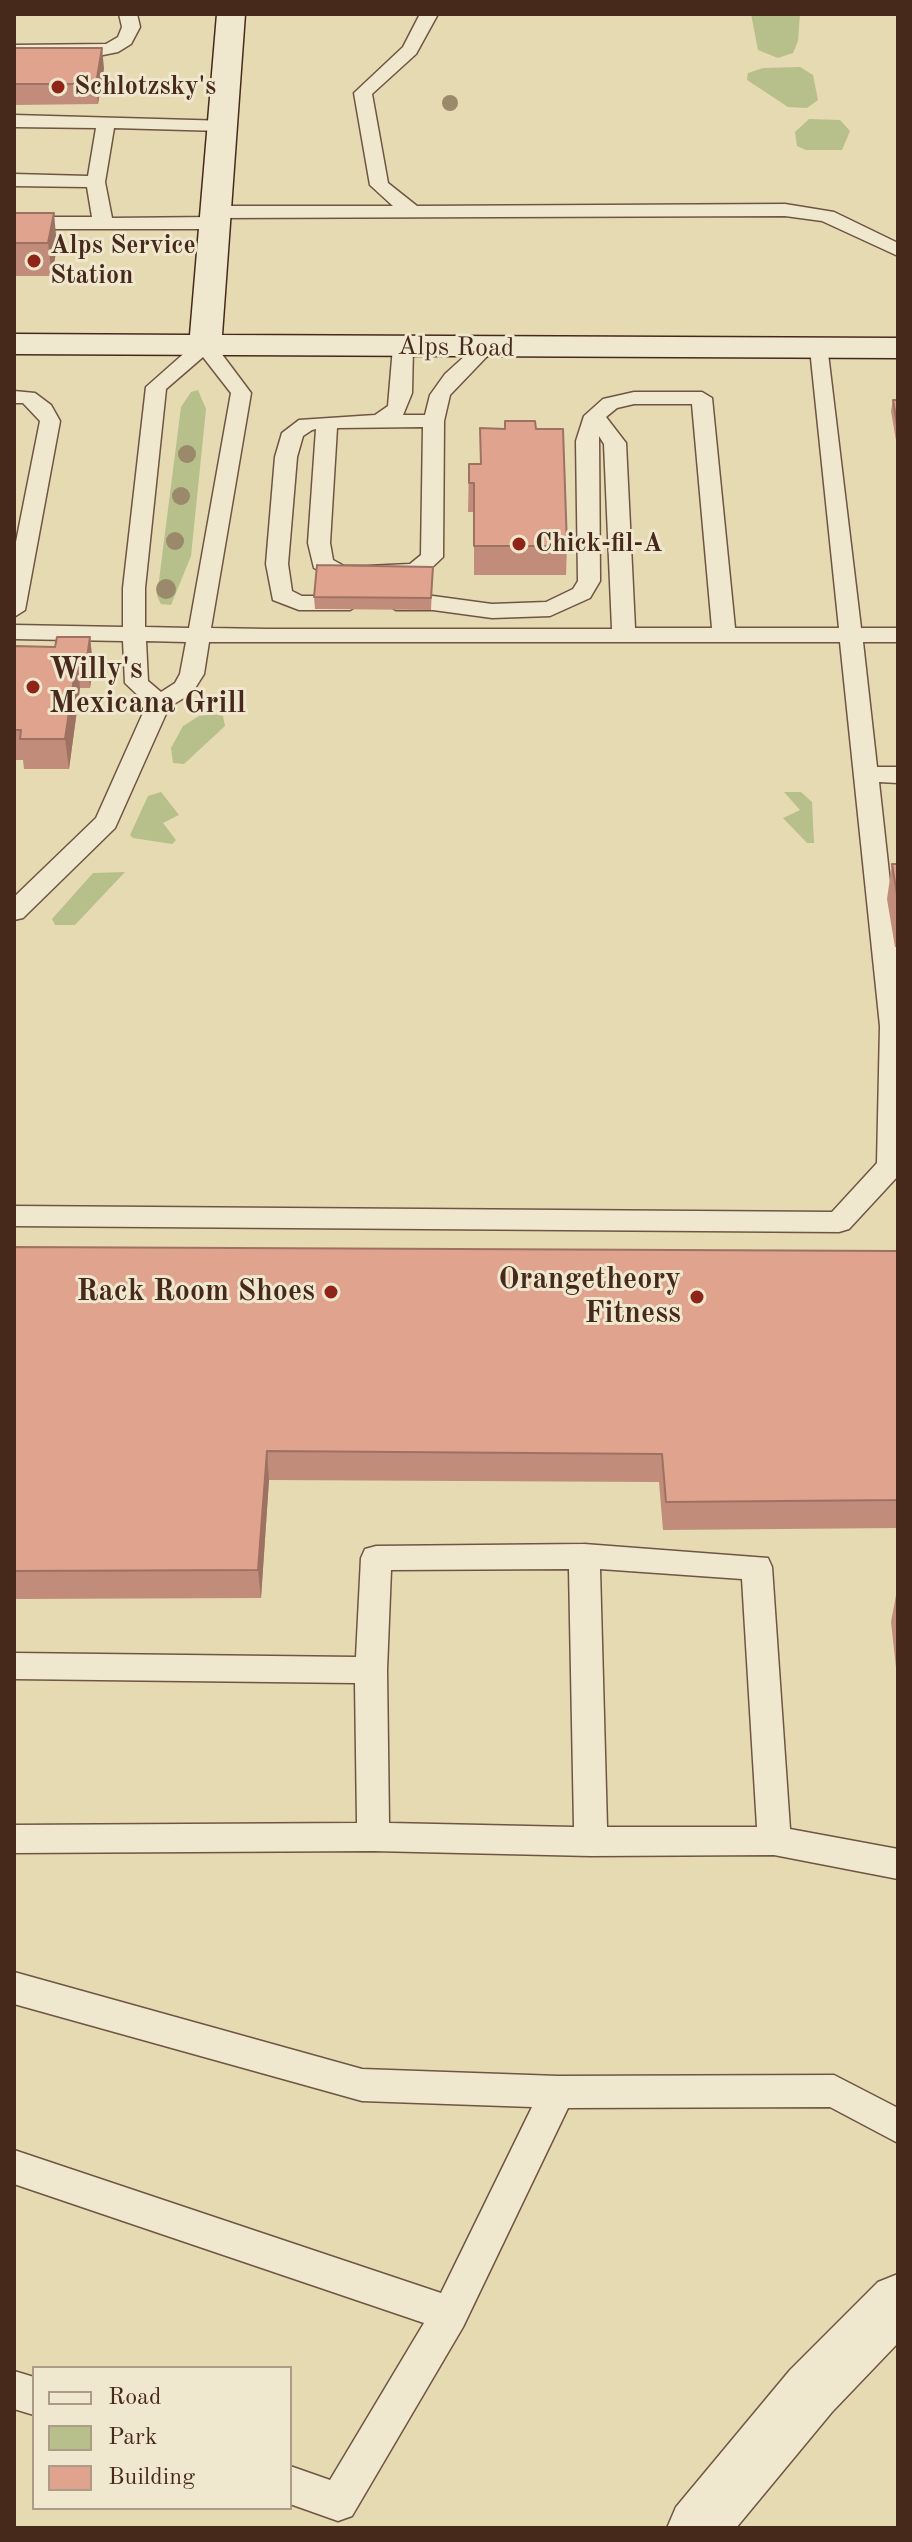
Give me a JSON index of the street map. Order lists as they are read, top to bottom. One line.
{"streets":{"main road":["Alps Road"]},"places":["Schlotzsky's","Alps Service Station","Chick-fil-A","Willy's Mexicana Grill","Rack Room Shoes","Orangetheory Fitness"],"legend":["Road","Park","Building"]}
